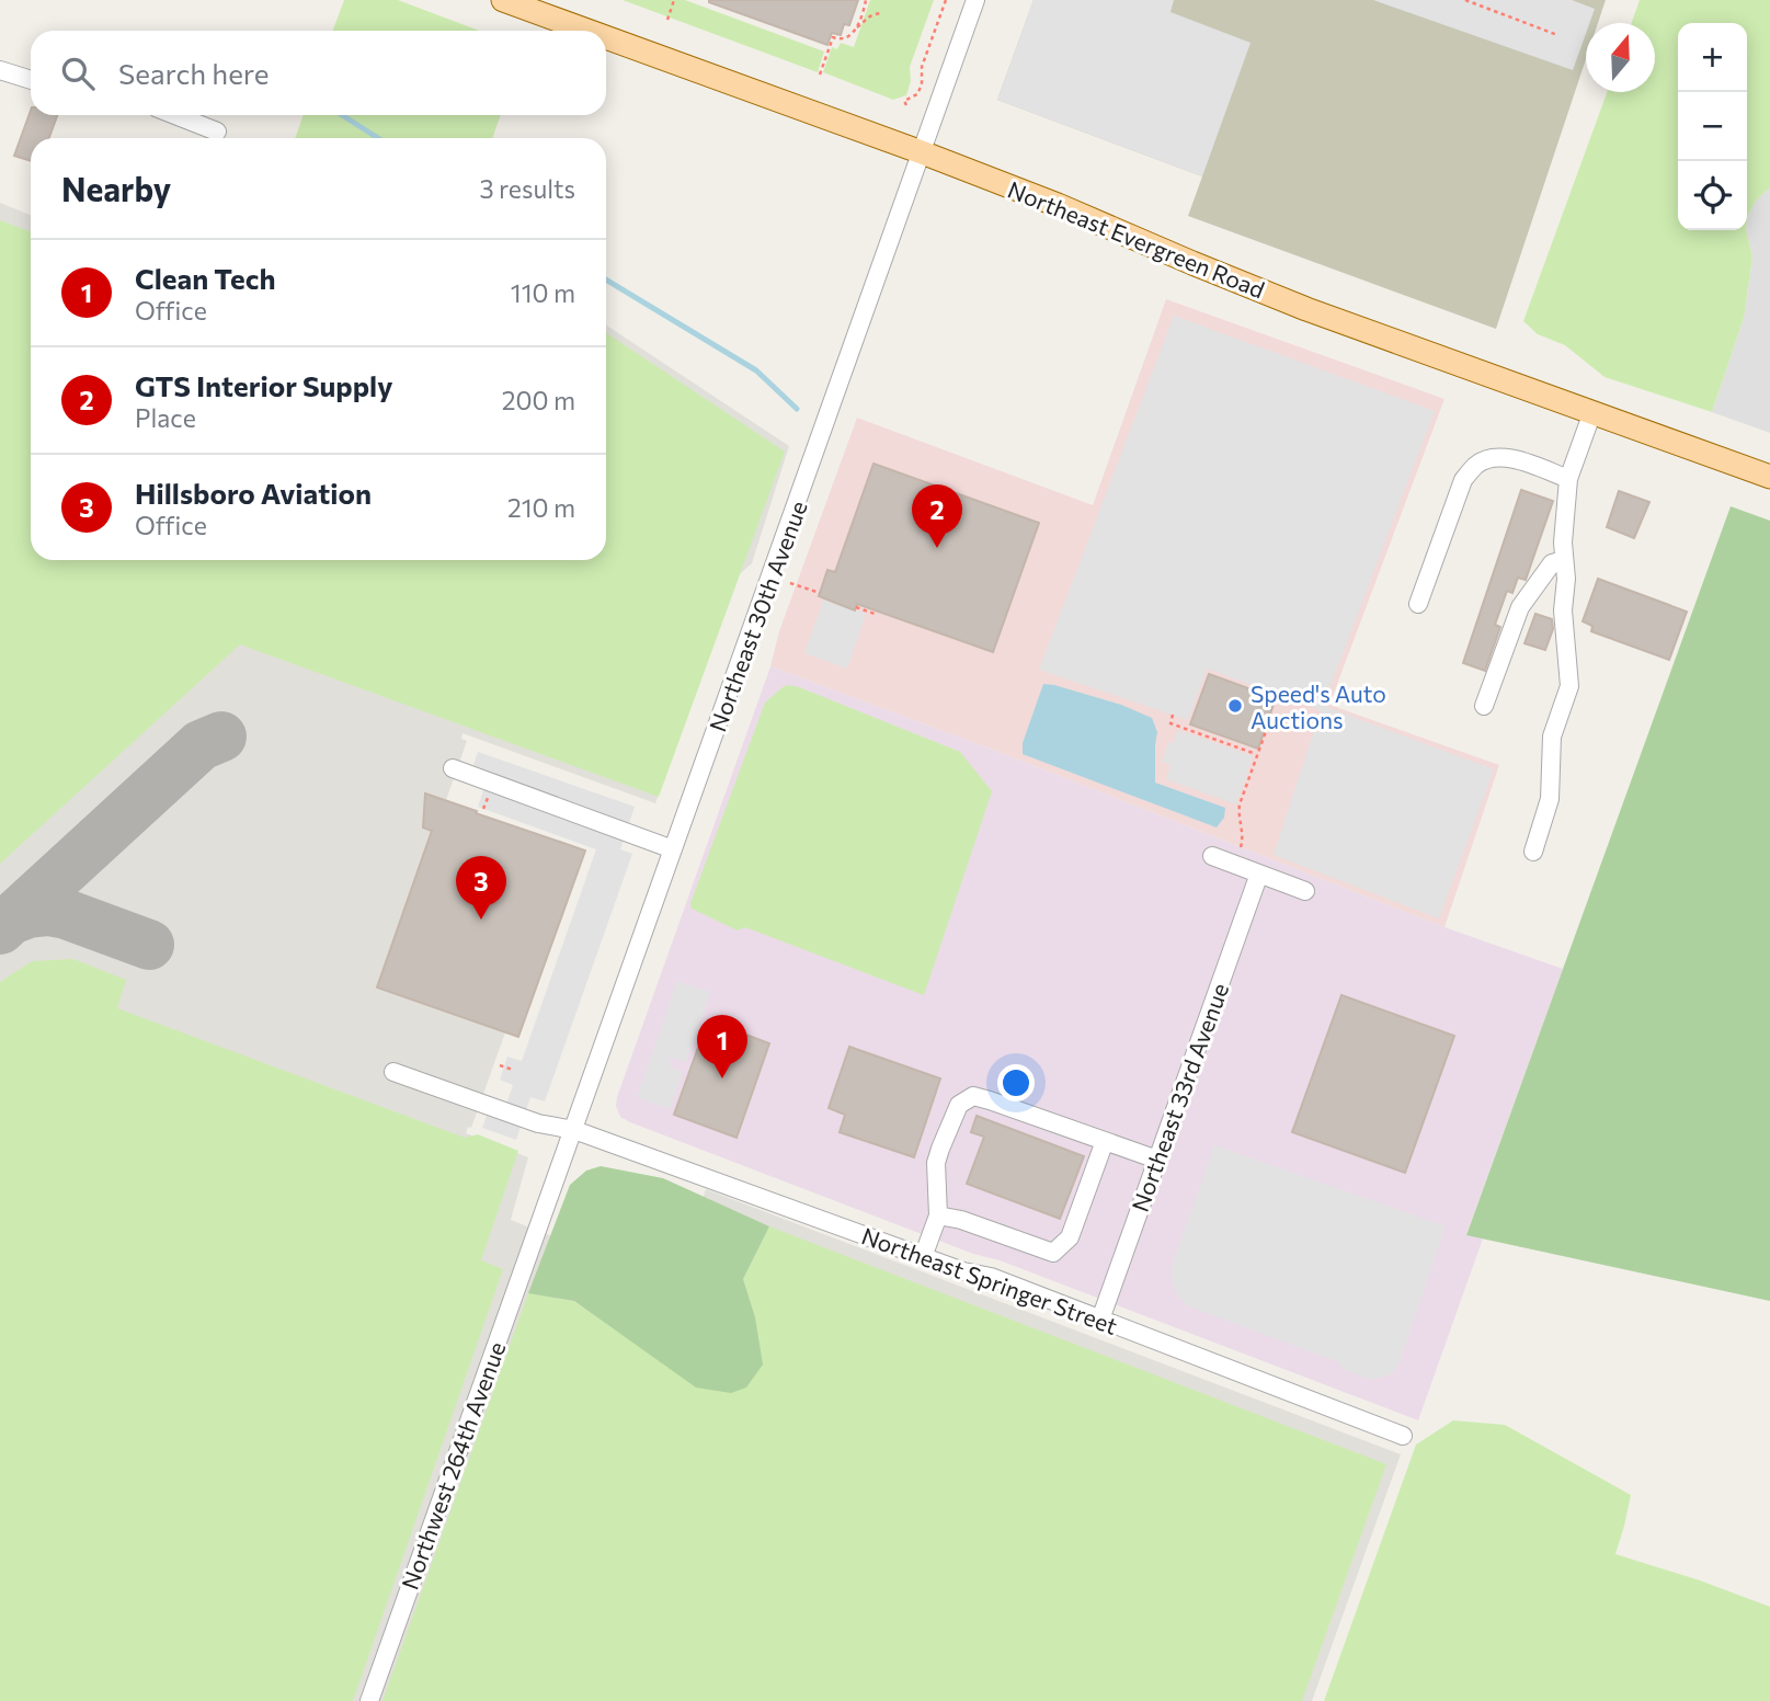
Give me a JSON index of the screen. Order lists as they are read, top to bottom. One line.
{"streets":{"main road":["Northeast Evergreen Road"],"street":["Northeast 30th Avenue","Northeast 33rd Avenue","Northeast Springer Street","Northwest 264th Avenue"]},"crossings":[["Northeast Evergreen Road","Northeast 30th Avenue"],["Northeast 30th Avenue","Northeast Springer Street"],["Northeast 30th Avenue","Northwest 264th Avenue"],["Northeast 33rd Avenue","Northeast Springer Street"]],"places":["Speed's Auto Auctions"],"north":"top","page":{"map_buttons":["+","−"],"search":"Search here","heading":["Nearby","3 results"],"list":[{"mark":"1","name":"Clean Tech","note":"Office","value":"110 m"},{"mark":"2","name":"GTS Interior Supply","note":"Place","value":"200 m"},{"mark":"3","name":"Hillsboro Aviation","note":"Office","value":"210 m"}],"pins":["2","3","1"]}}
